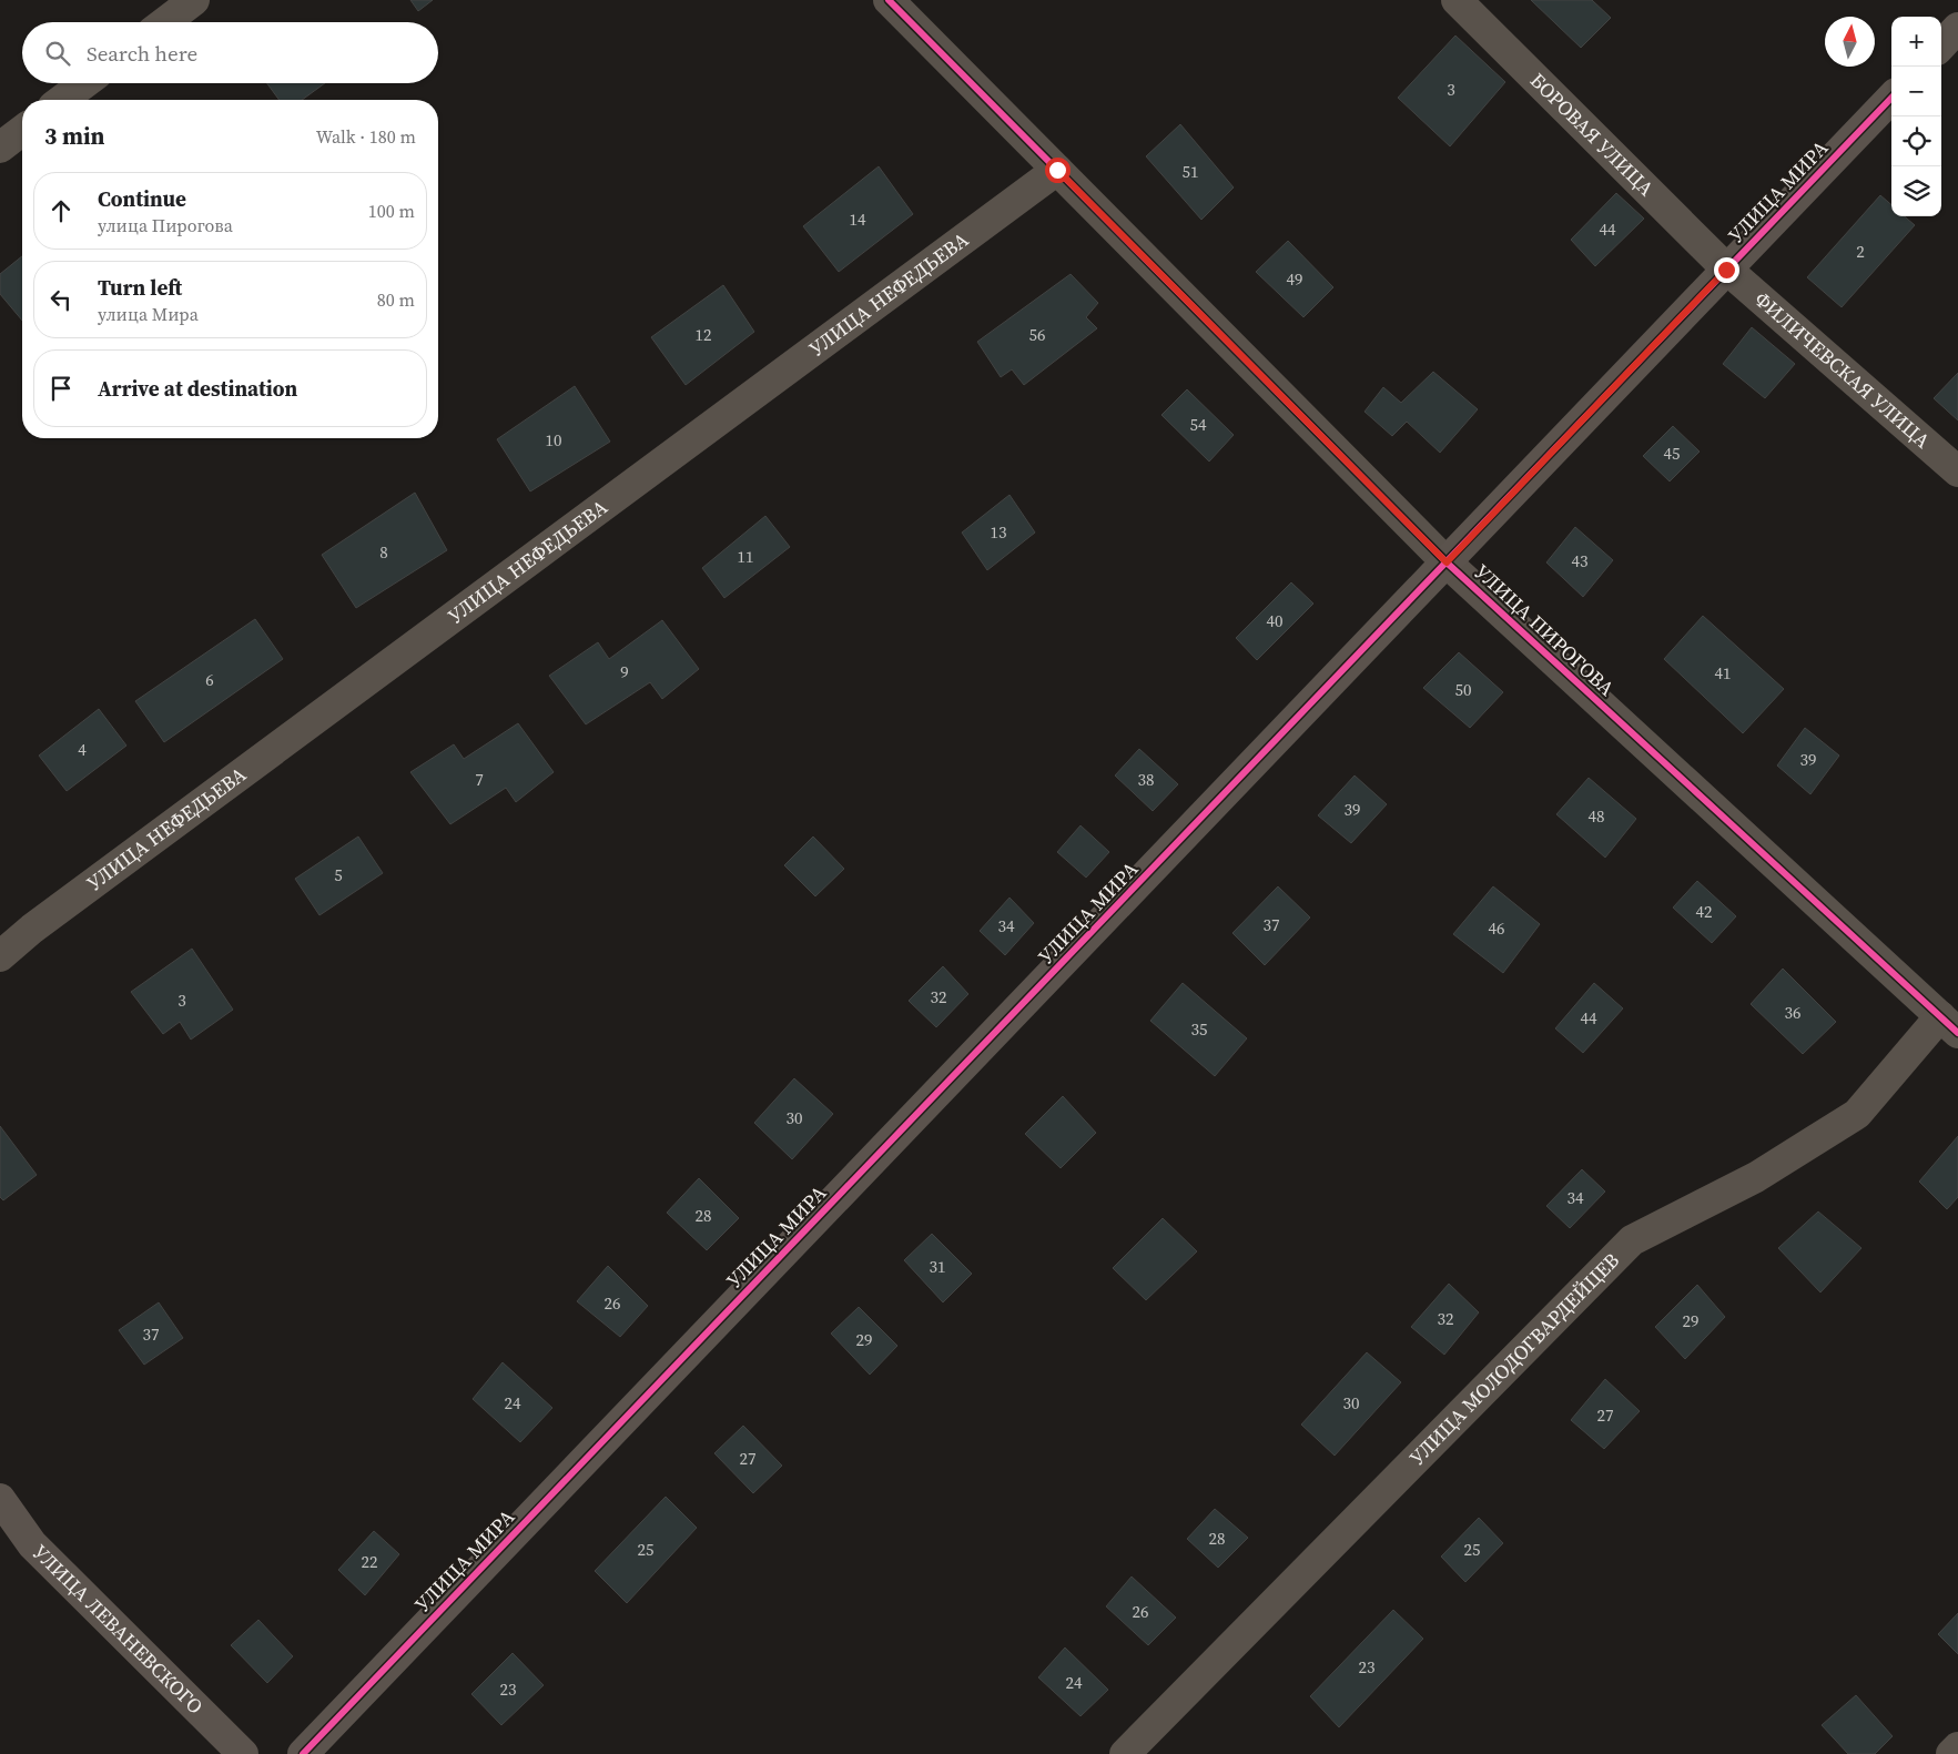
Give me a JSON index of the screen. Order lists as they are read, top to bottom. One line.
{"streets":{"street":["БОРОВАЯ УЛИЦА","УЛИЦА МИРА","УЛИЦА НЕФЕДЬЕВА","ФИЛИЧЕВСКАЯ УЛИЦА","УЛИЦА ПИРОГОВА","УЛИЦА МОЛОДОГВАРДЕЙЦЕВ","УЛИЦА ЛЕВАНЕВСКОГО"]},"crossings":[["БОРОВАЯ УЛИЦА","УЛИЦА МИРА"],["БОРОВАЯ УЛИЦА","ФИЛИЧЕВСКАЯ УЛИЦА"],["УЛИЦА МИРА","ФИЛИЧЕВСКАЯ УЛИЦА"],["УЛИЦА МИРА","УЛИЦА ПИРОГОВА"],["УЛИЦА НЕФЕДЬЕВА","УЛИЦА ПИРОГОВА"],["УЛИЦА ПИРОГОВА","УЛИЦА МОЛОДОГВАРДЕЙЦЕВ"]],"house_numbers":["3","51","14","44","2","49","12","56","54","10","45","13","8","11","43","40","9","41","6","50","4","39","7","38","39","48","5","42","37","34","46","32","3","36","44","35","30","34","28","31","26","32","29","37","29","24","30","27","27","28","25","25","22","26","23","24","23"],"north":"top","page":{"map_buttons":["+","−"],"search":"Search here","heading":["3 min","Walk · 180 m"],"list":[["Continue","улица Пирогова","100 m"],["Turn left","улица Мира","80 m"],"Arrive at destination"]}}
